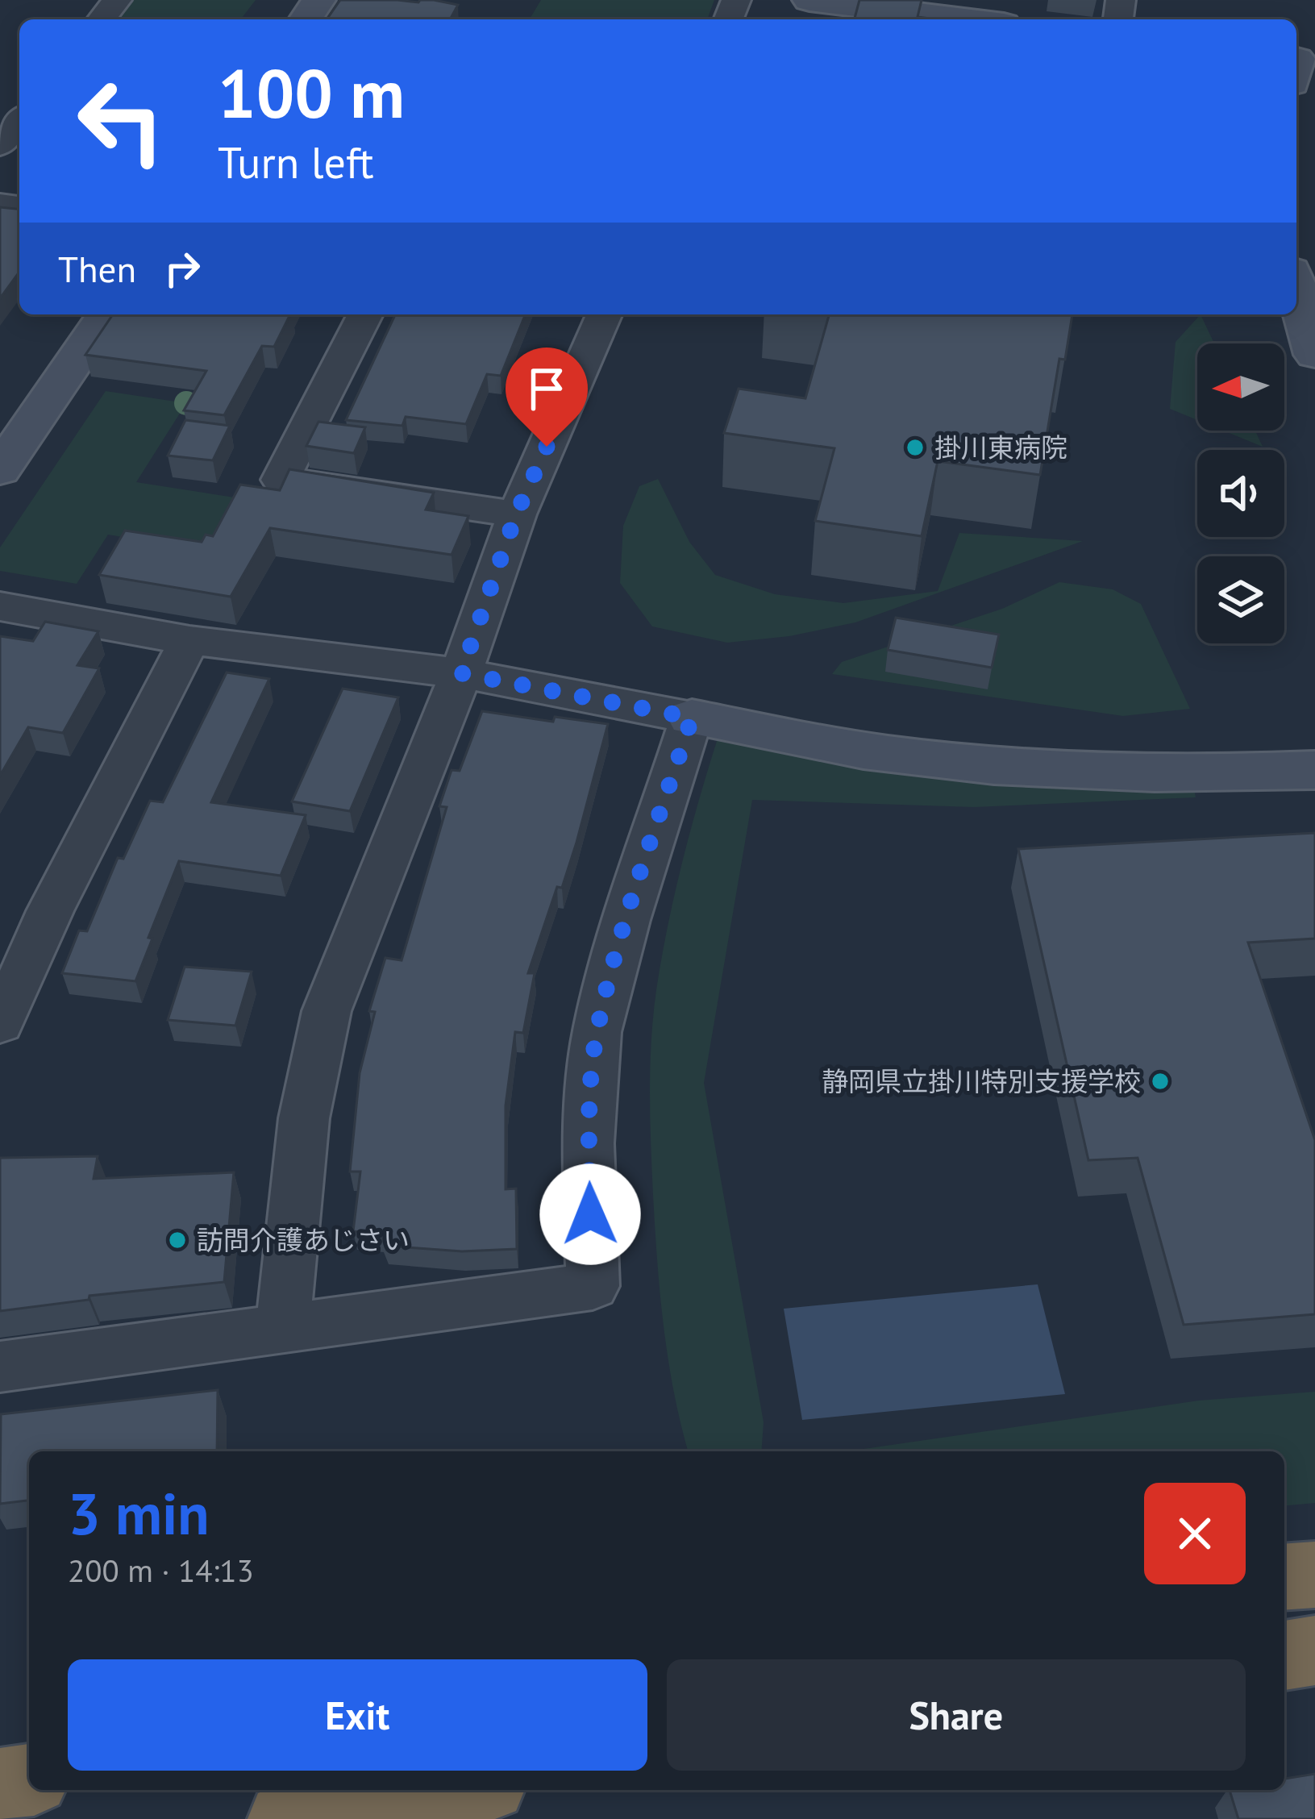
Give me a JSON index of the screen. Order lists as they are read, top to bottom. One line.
{"places":["掛川東病院","静岡県立掛川特別支援学校","訪問介護あじさい"],"north":"left","page":{"turn":["100 m","Turn left"],"then":"Then","heading":["3 min","200 m · 14:13"],"buttons":["Exit","Share"]}}
